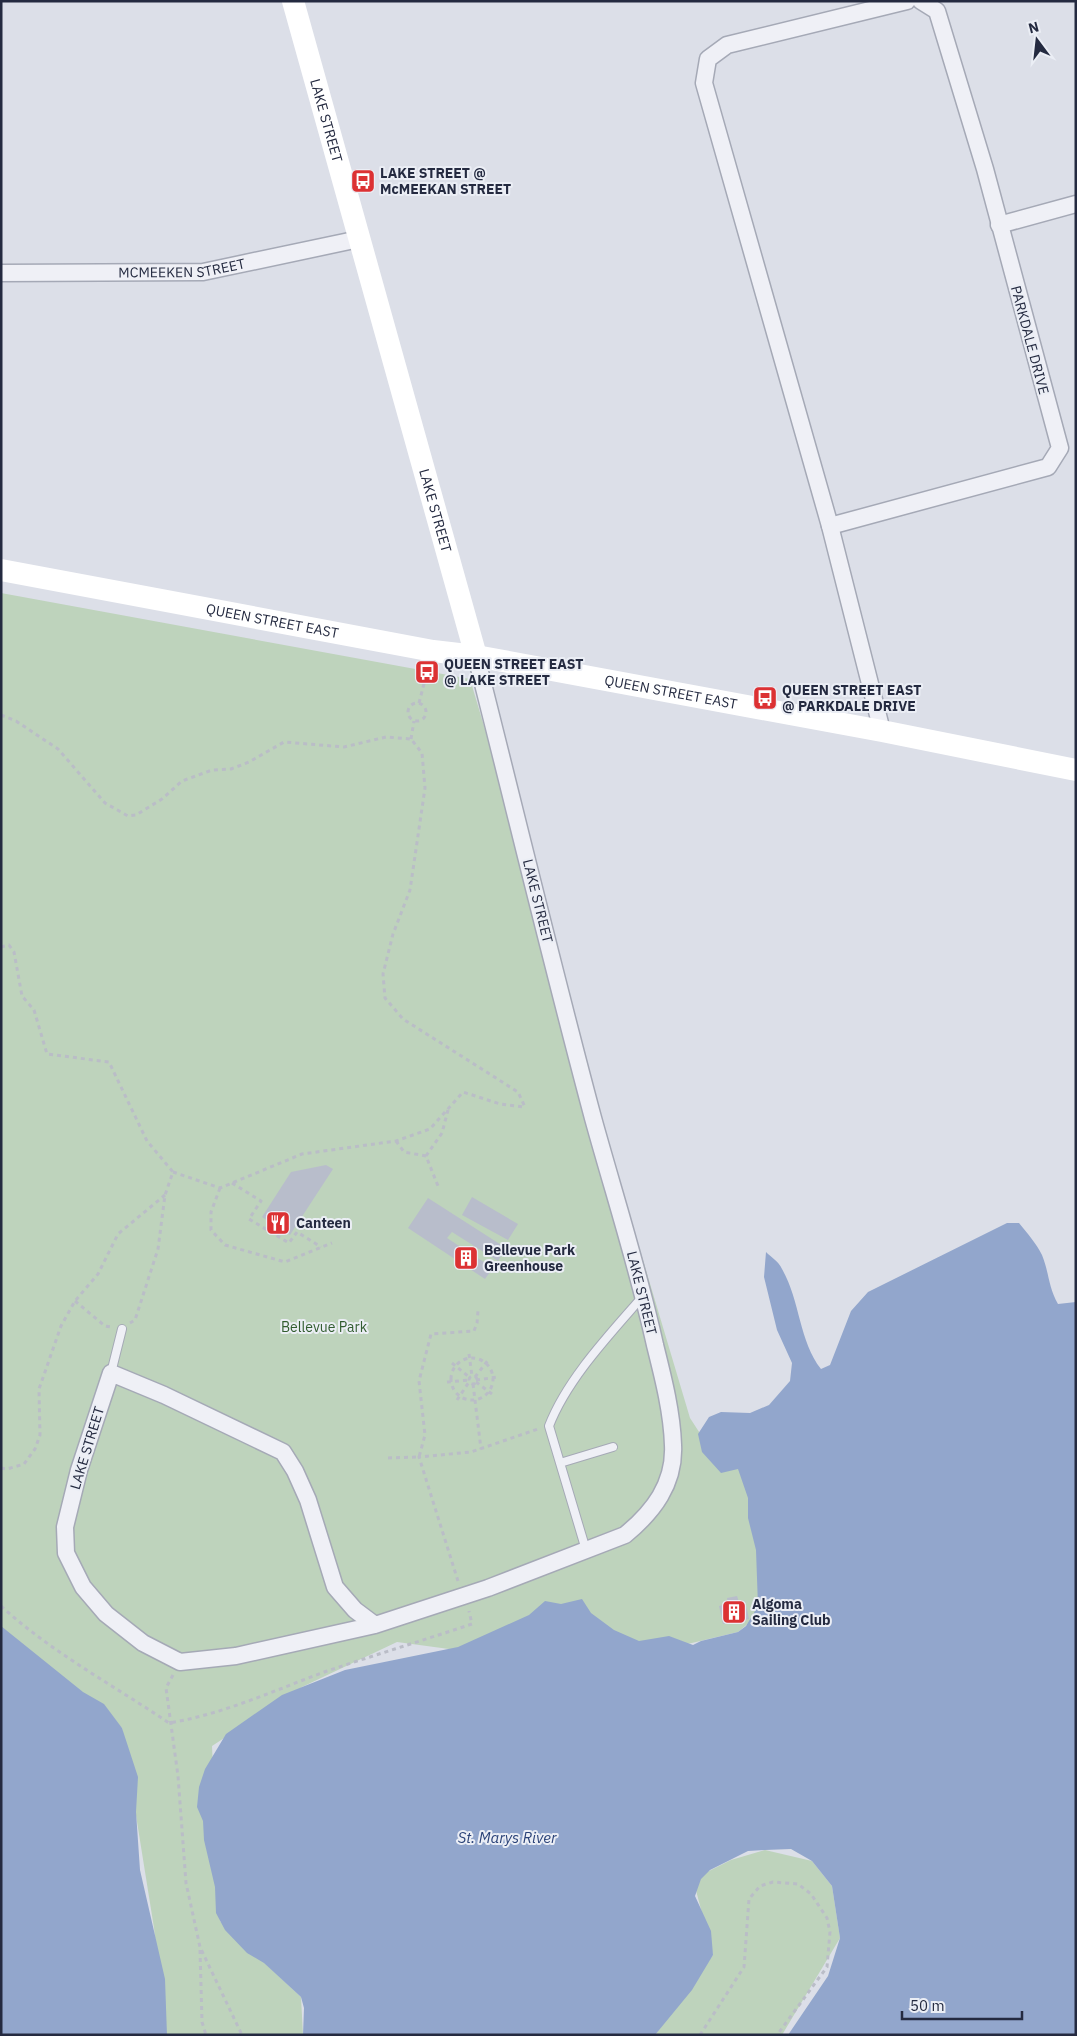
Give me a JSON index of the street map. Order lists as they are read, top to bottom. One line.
{"streets":{"main road":["LAKE STREET","QUEEN STREET EAST"],"street":["MCMEEKEN STREET","PARKDALE DRIVE"]},"crossings":[["LAKE STREET","MCMEEKEN STREET"],["LAKE STREET","QUEEN STREET EAST"]],"water":["St. Marys River"],"parks":["Bellevue Park"],"places":{"bus stop":["LAKE STREET @ McMEEKAN STREET","QUEEN STREET EAST @ LAKE STREET","QUEEN STREET EAST @ PARKDALE DRIVE"],"restaurant":["Canteen"],"building":["Bellevue Park Greenhouse","Algoma Sailing Club"]},"scale_bar":"50 m","north":"top"}
